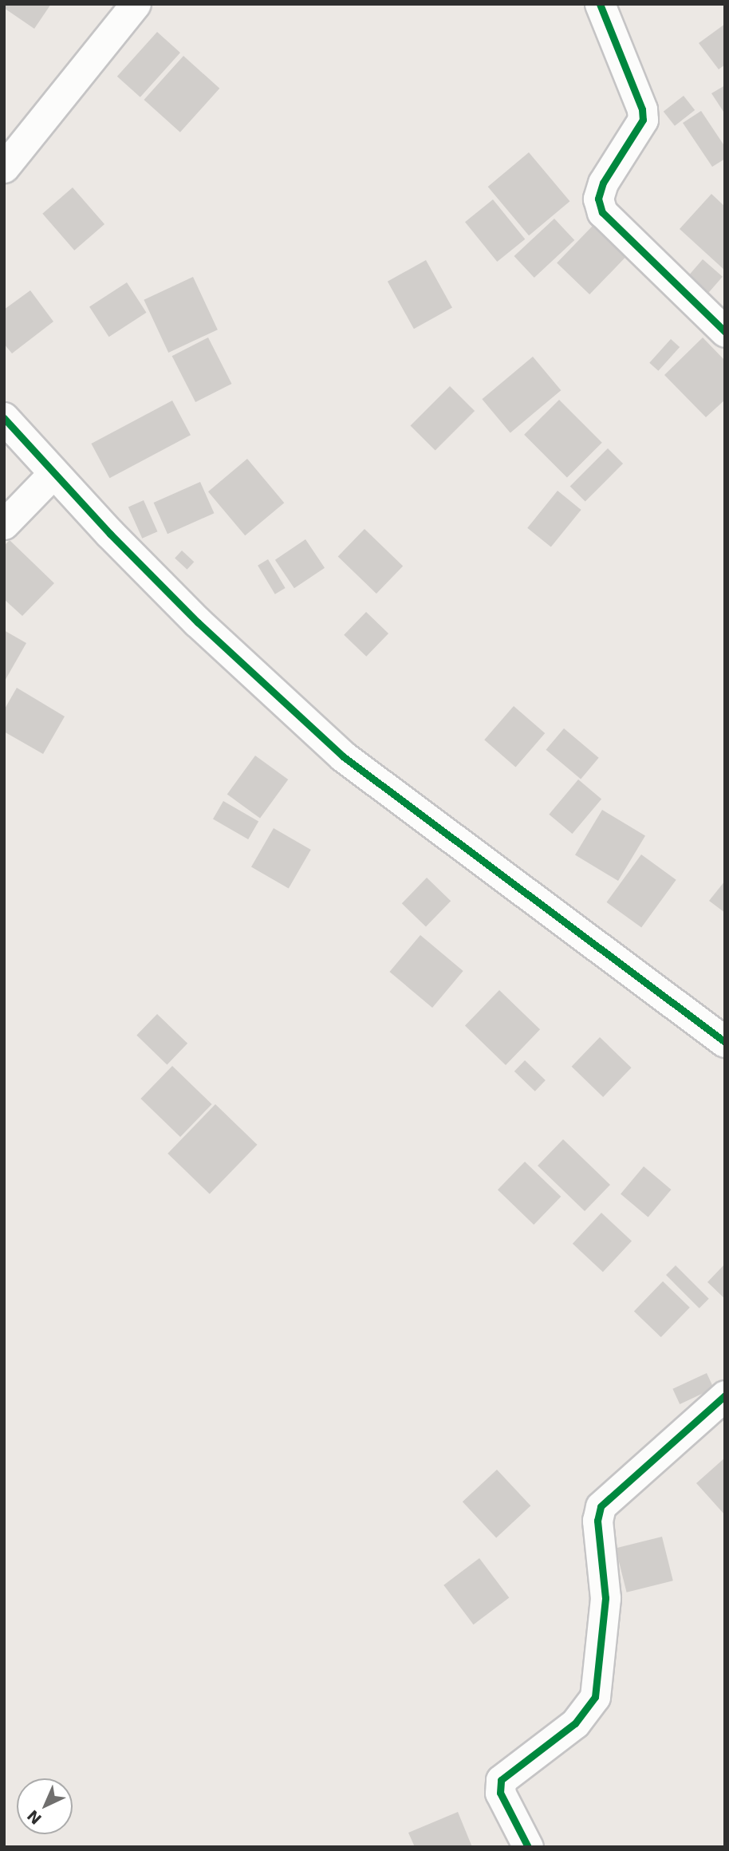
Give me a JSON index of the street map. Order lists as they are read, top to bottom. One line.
{"north":"bottom left"}
